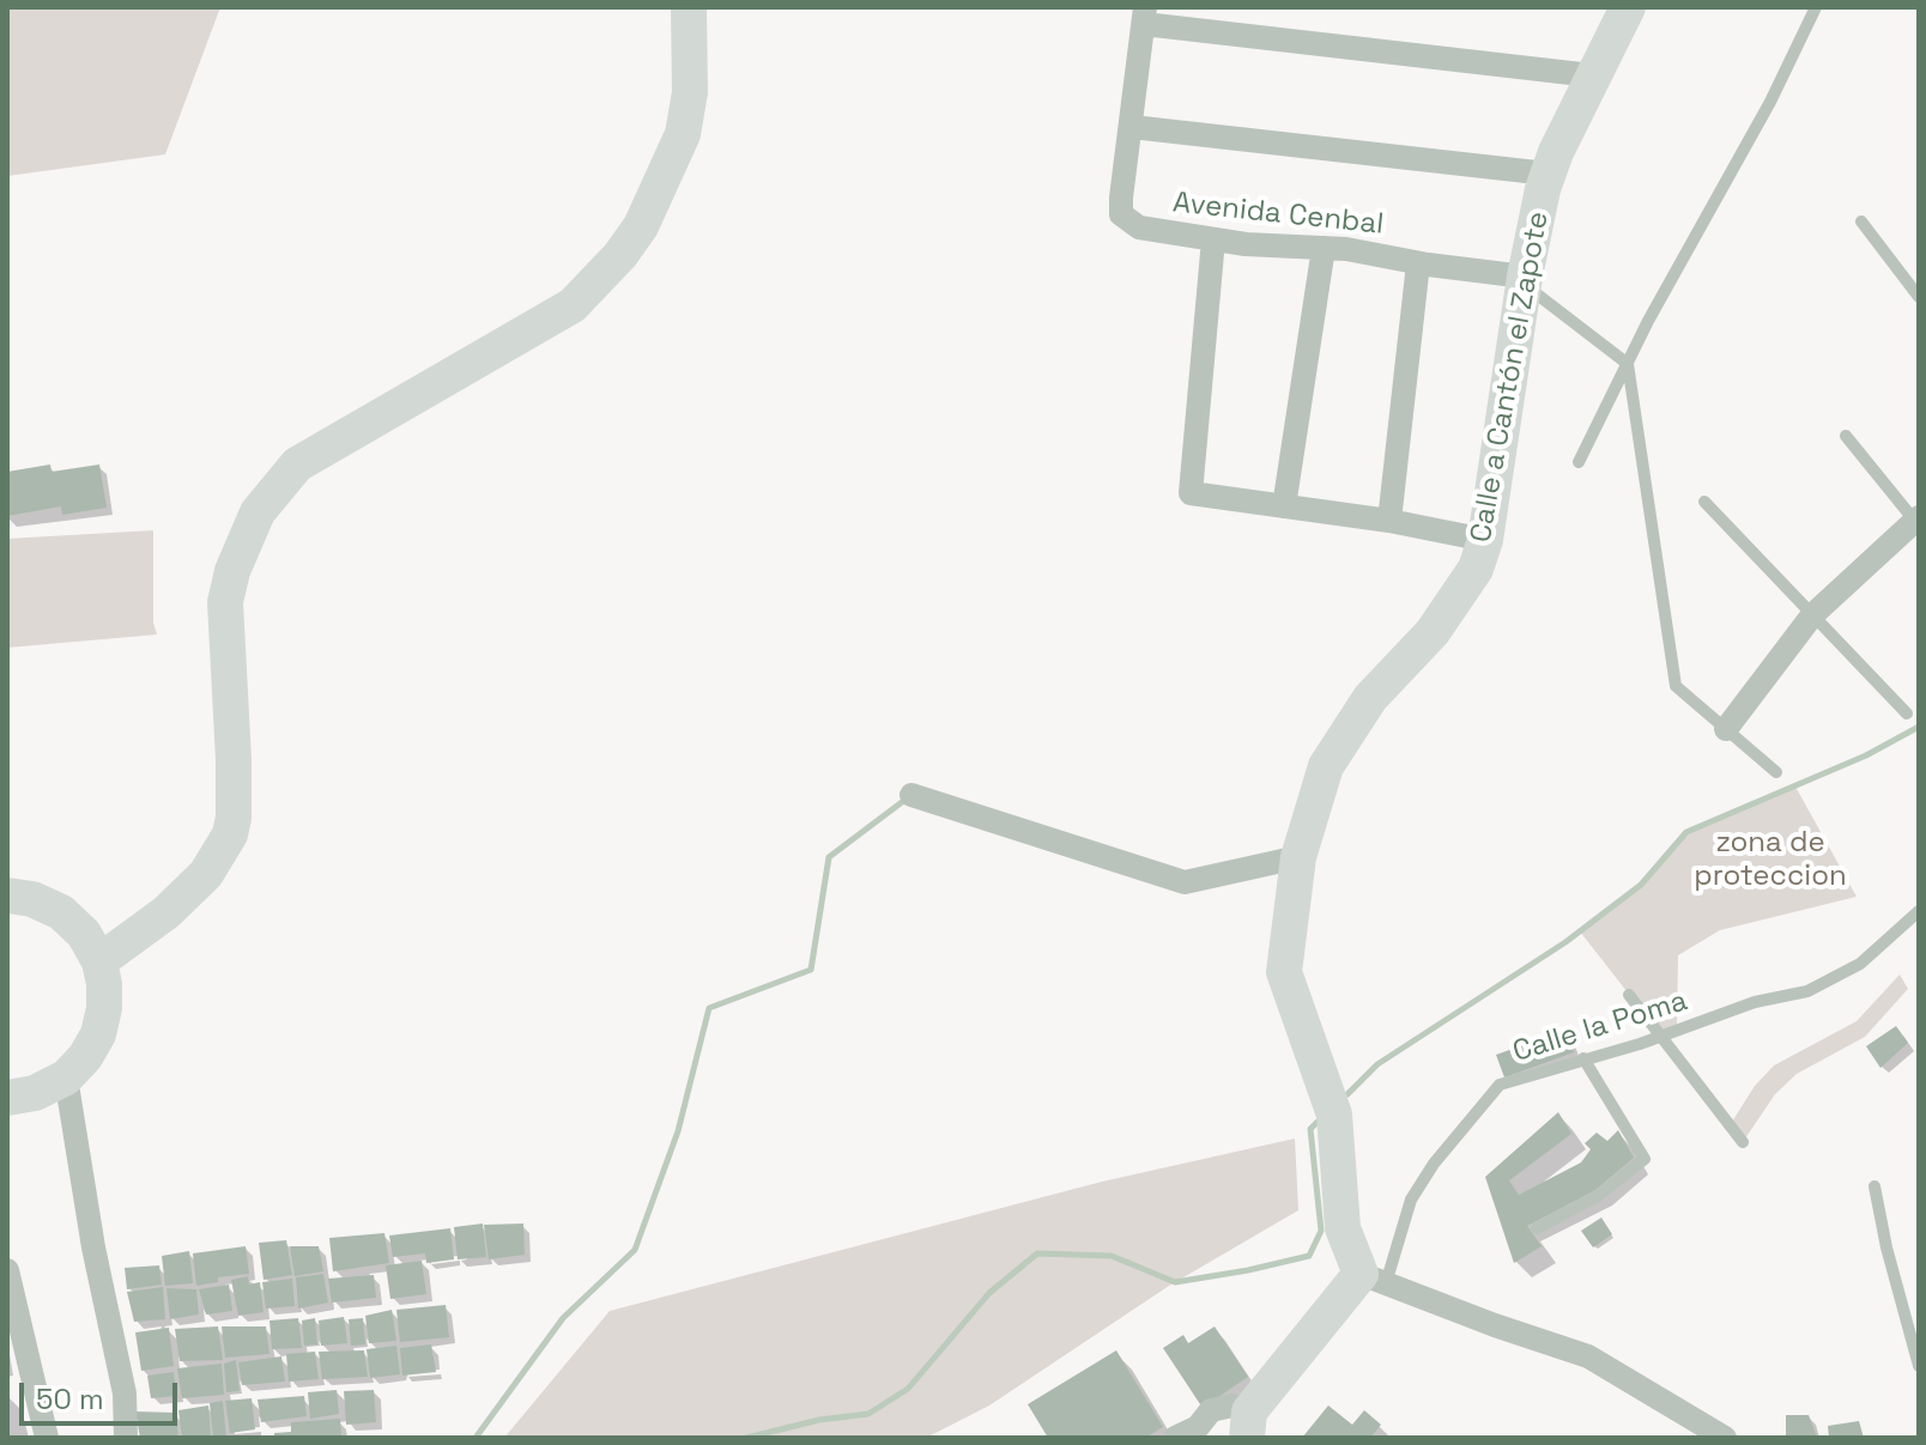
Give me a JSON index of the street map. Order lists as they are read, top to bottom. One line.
{"streets":{"street":["Avenida Cenbal","Calle a Cantón el Zapote"],"lane":["Calle la Poma"]},"crossings":[["Avenida Cenbal","Calle a Cantón el Zapote"],["Calle a Cantón el Zapote","Calle la Poma"]],"parks":["zona de proteccion"],"scale_bar":"50 m"}
